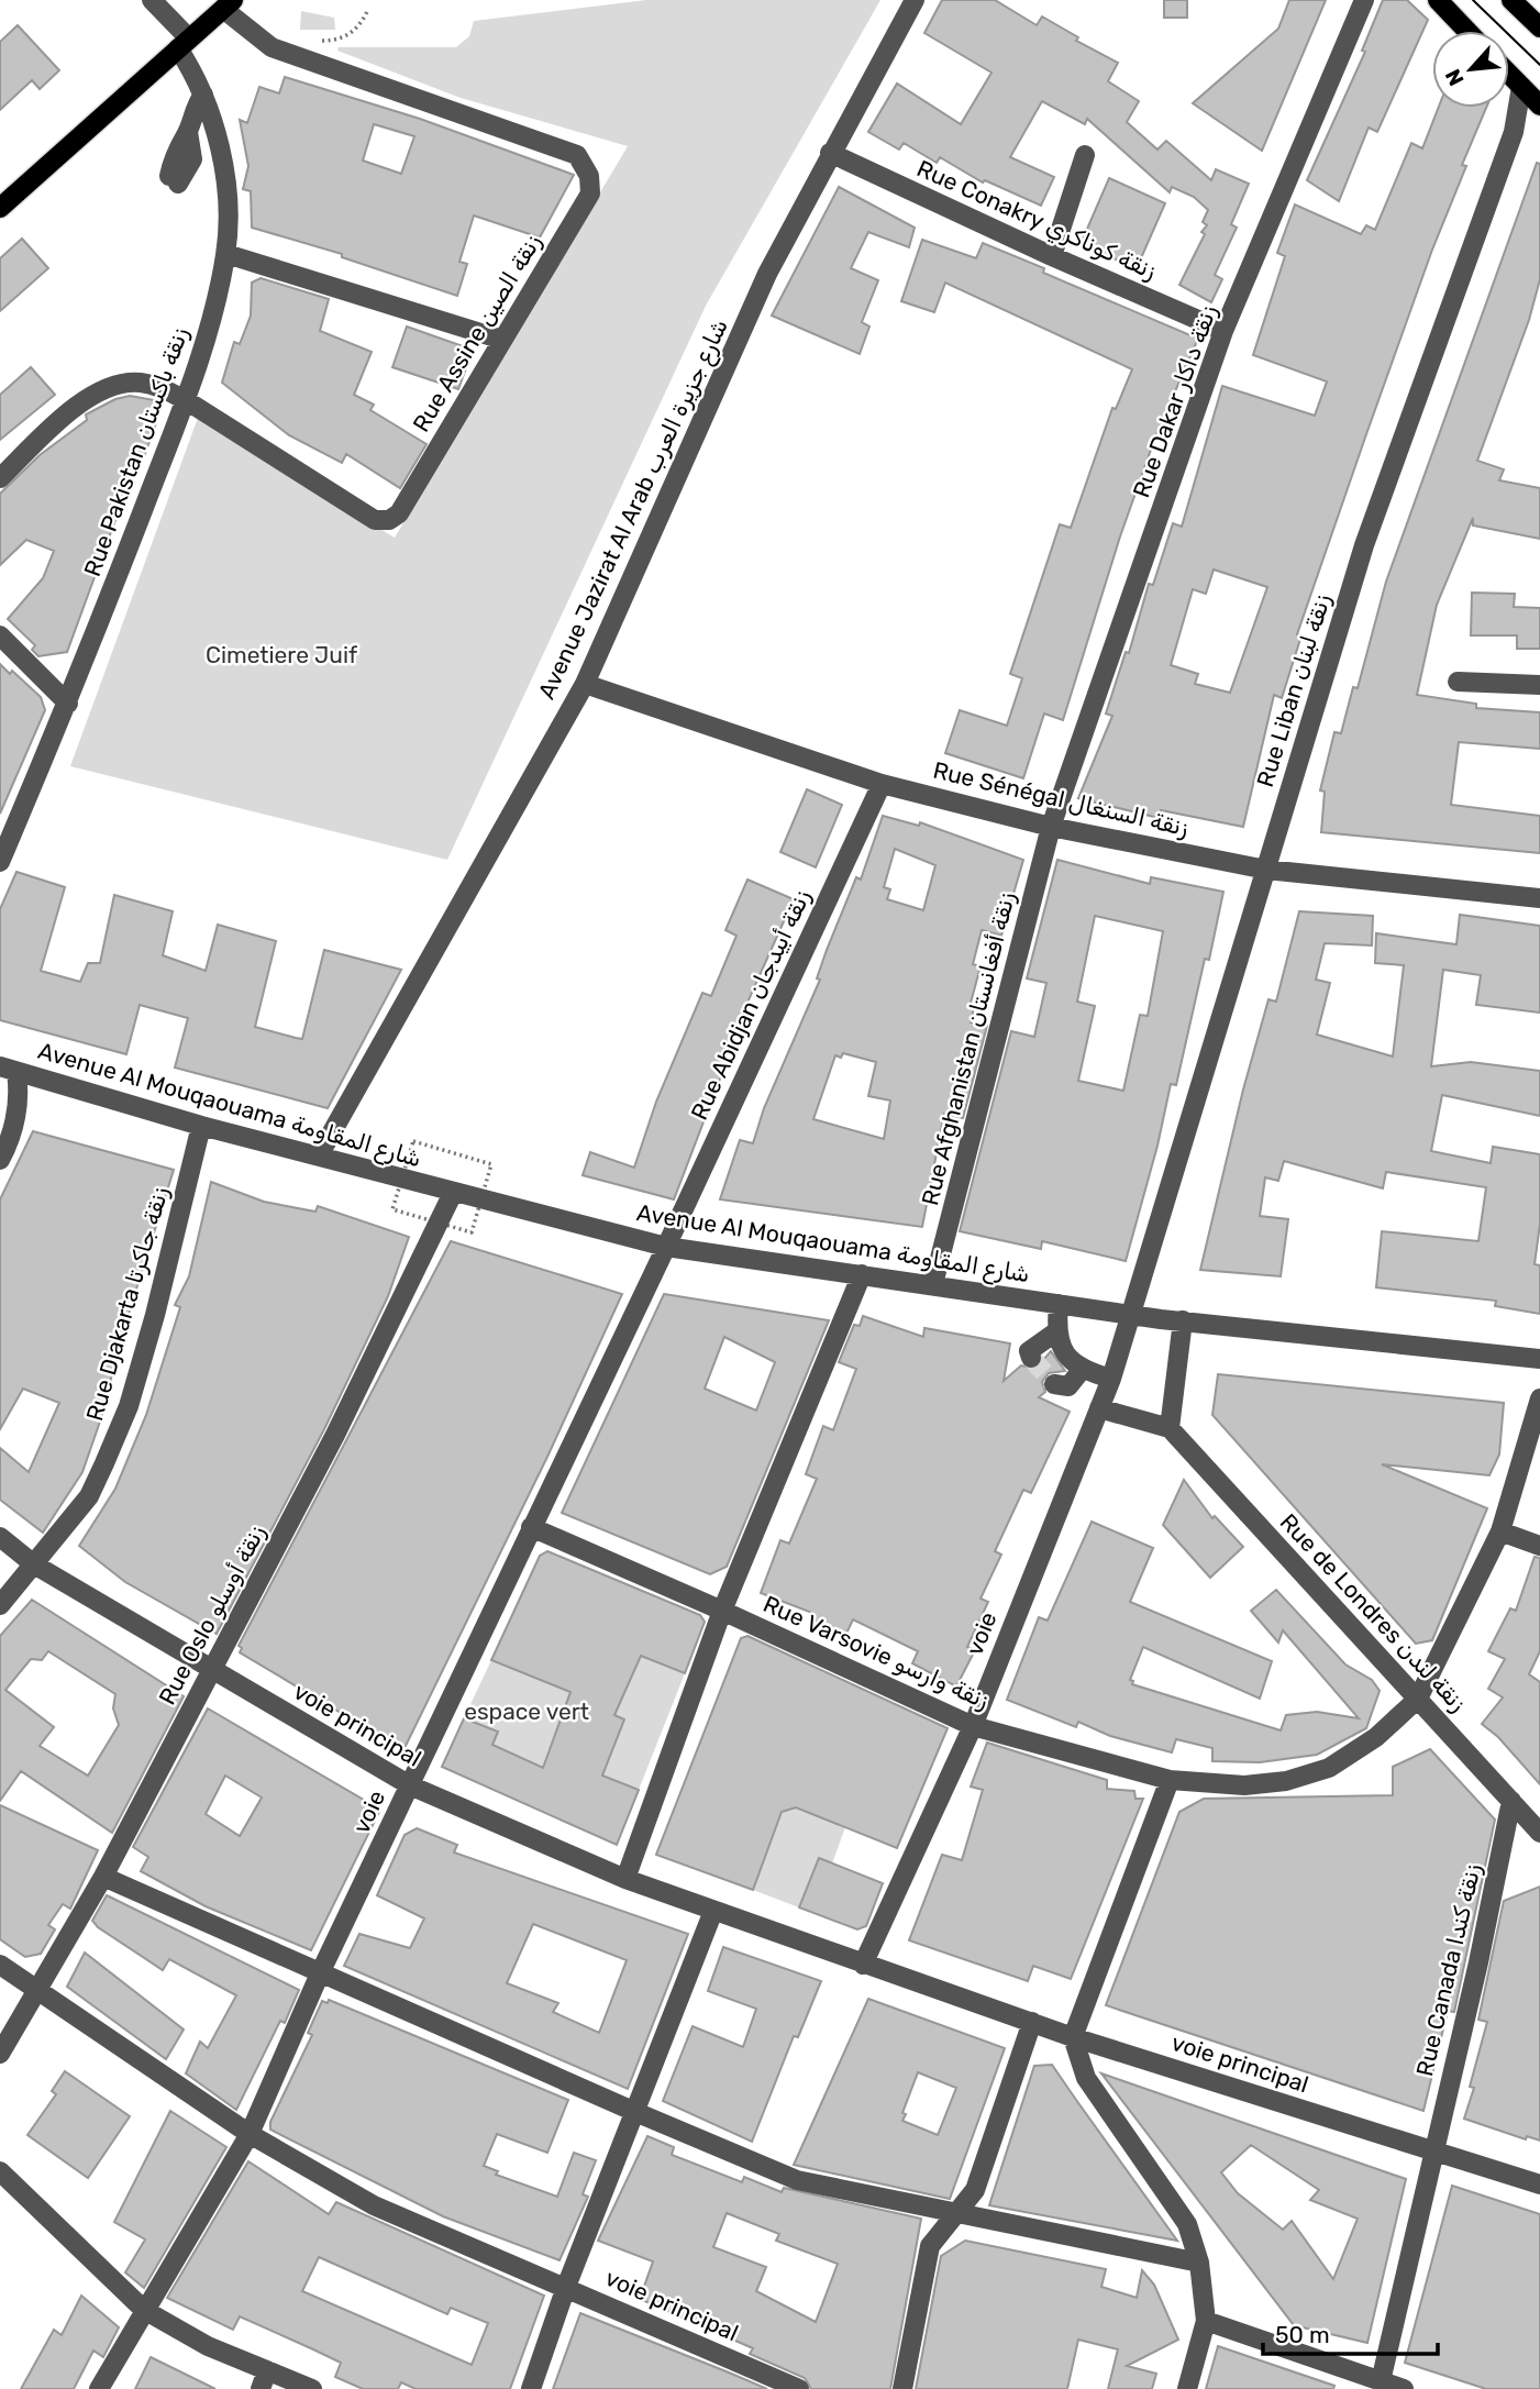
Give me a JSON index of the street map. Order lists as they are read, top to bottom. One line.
{"streets":{"street":["Rue Conakry زنقة كوناكري","Rue Assine زنقة الصين","Rue Dakar زنقة داكار","Rue Pakistan زنقة باكستان","Avenue Jazirat Al Arab شارع جزيرة العرب","Rue Liban زنقة لبنان","Rue Sénégal زنقة السنغال","Rue Abidjan زنقة أبيدجان","Rue Afghanistan زنقة أفغانستان","Avenue Al Mouqaouama شارع المقاومة","Rue Djakarta زنقة جاكرتا","Rue de Londres زنقة لندن","Rue Oslo زنقة أوسلو","voie","Rue Varsovie زنقة وارسو","voie principal","Rue Canada زنقة كندا"]},"crossings":[["Rue Conakry زنقة كوناكري","Rue Dakar زنقة داكار"],["Rue Conakry زنقة كوناكري","Avenue Jazirat Al Arab شارع جزيرة العرب"],["Rue Assine زنقة الصين","Rue Pakistan زنقة باكستان"],["Rue Dakar زنقة داكار","Rue Sénégal زنقة السنغال"],["Rue Dakar زنقة داكار","Rue Afghanistan زنقة أفغانستان"],["Avenue Jazirat Al Arab شارع جزيرة العرب","Rue Sénégal زنقة السنغال"],["Avenue Jazirat Al Arab شارع جزيرة العرب","Avenue Al Mouqaouama شارع المقاومة"],["Rue Liban زنقة لبنان","Rue Sénégal زنقة السنغال"],["Rue Liban زنقة لبنان","Avenue Al Mouqaouama شارع المقاومة"],["Rue Liban زنقة لبنان","voie"],["Rue Sénégal زنقة السنغال","Rue Abidjan زنقة أبيدجان"],["Rue Sénégal زنقة السنغال","Rue Afghanistan زنقة أفغانستان"],["Rue Abidjan زنقة أبيدجان","Avenue Al Mouqaouama شارع المقاومة"],["Rue Abidjan زنقة أبيدجان","voie"],["Rue Afghanistan زنقة أفغانستان","Avenue Al Mouqaouama شارع المقاومة"],["Avenue Al Mouqaouama شارع المقاومة","Rue Djakarta زنقة جاكرتا"],["Avenue Al Mouqaouama شارع المقاومة","Rue Oslo زنقة أوسلو"],["Avenue Al Mouqaouama شارع المقاومة","voie"],["Rue Djakarta زنقة جاكرتا","voie principal"],["Rue de Londres زنقة لندن","Rue Varsovie زنقة وارسو"],["Rue de Londres زنقة لندن","Rue Canada زنقة كندا"],["Rue Oslo زنقة أوسلو","voie principal"],["voie","Rue Varsovie زنقة وارسو"],["voie","voie principal"],["voie principal","Rue Canada زنقة كندا"]],"parks":["Cimetiere Juif","espace vert"],"scale_bar":"50 m","north":"bottom left"}
